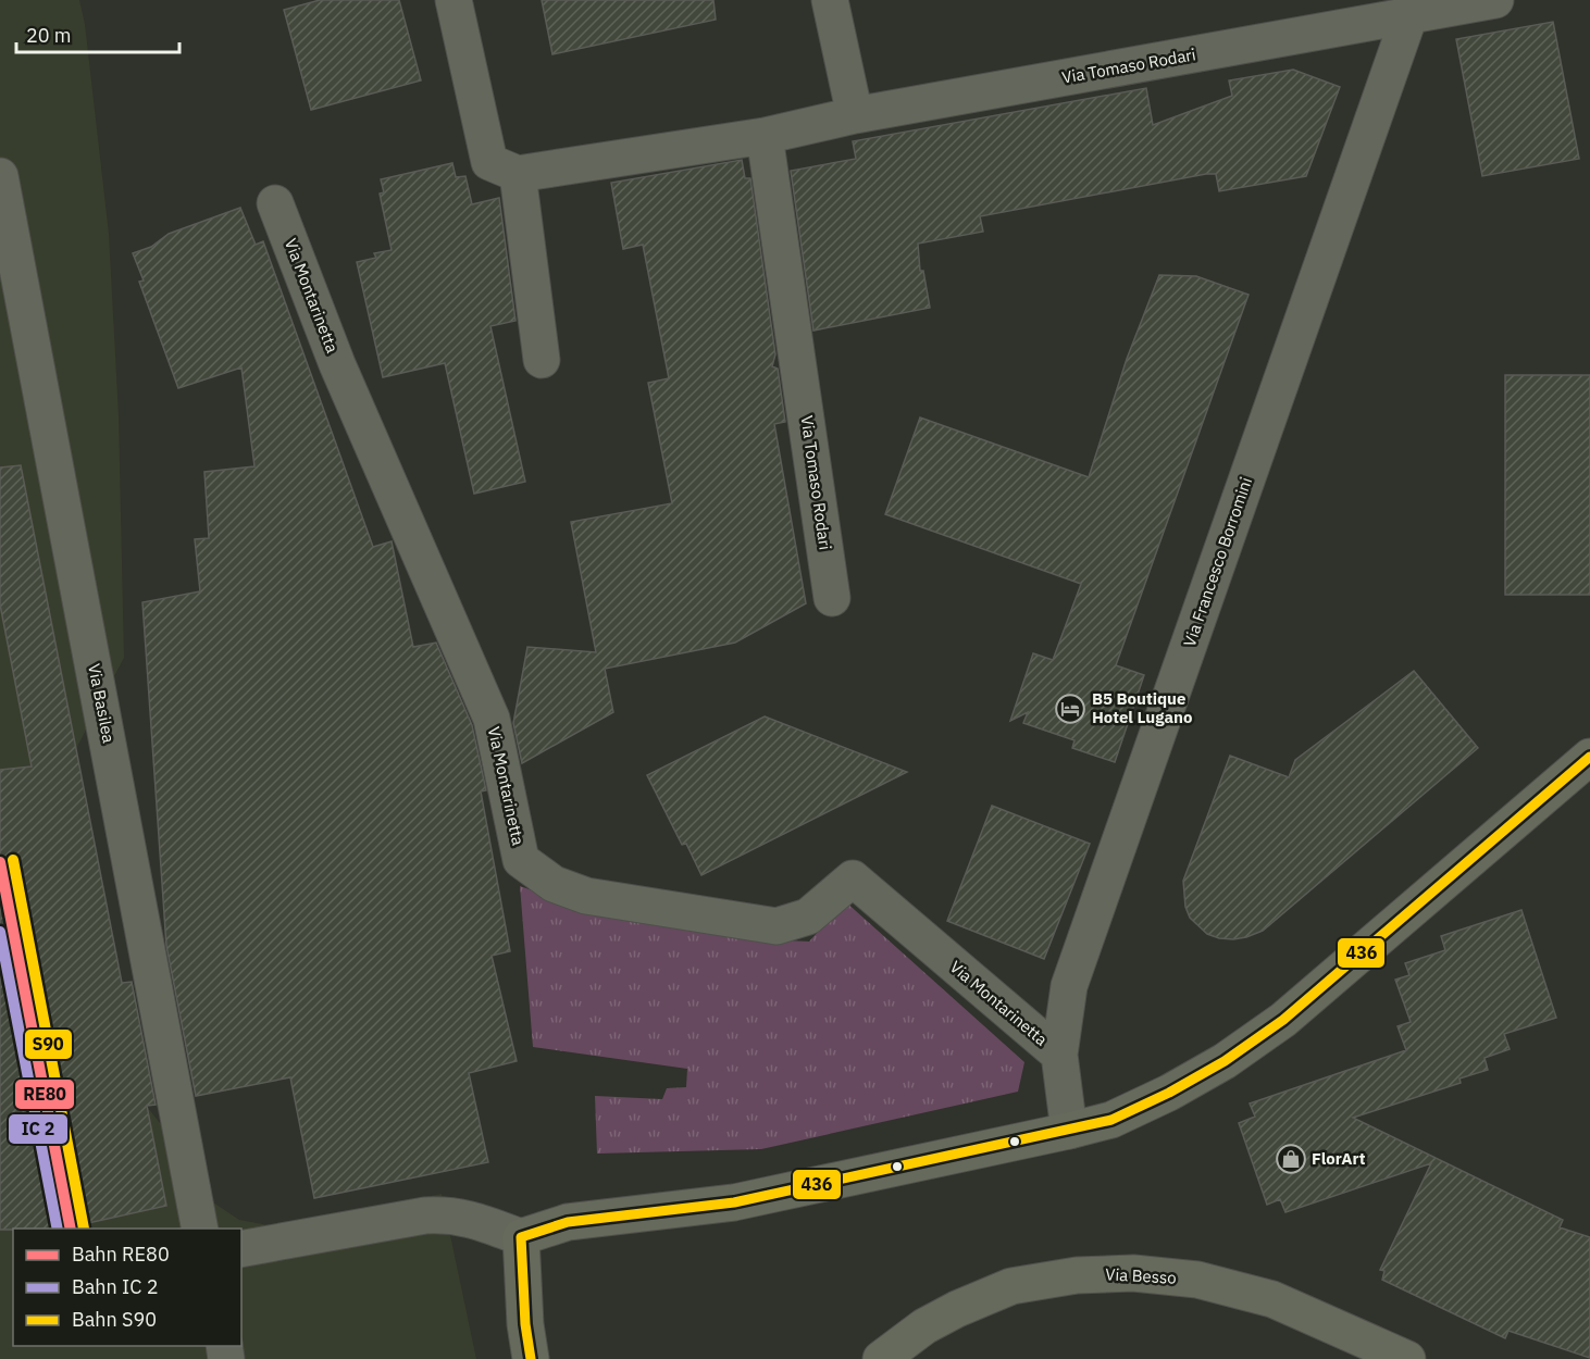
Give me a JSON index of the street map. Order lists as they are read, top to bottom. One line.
{"streets":{"main road":["Via Besso"],"street":["Via Tomaso Rodari","Via Montarinetta","Via Francesco Borromini","Via Basilea"]},"crossings":[["Via Tomaso Rodari","Via Francesco Borromini"],["Via Montarinetta","Via Francesco Borromini"]],"places":{"hotel":["B5 Boutique Hotel Lugano"],"shop":["FlorArt"]},"lines":["transit line 436","rail line S90","rail line RE80"],"legend":["Bahn RE80","Bahn IC 2","Bahn S90"],"scale_bar":"20 m"}
